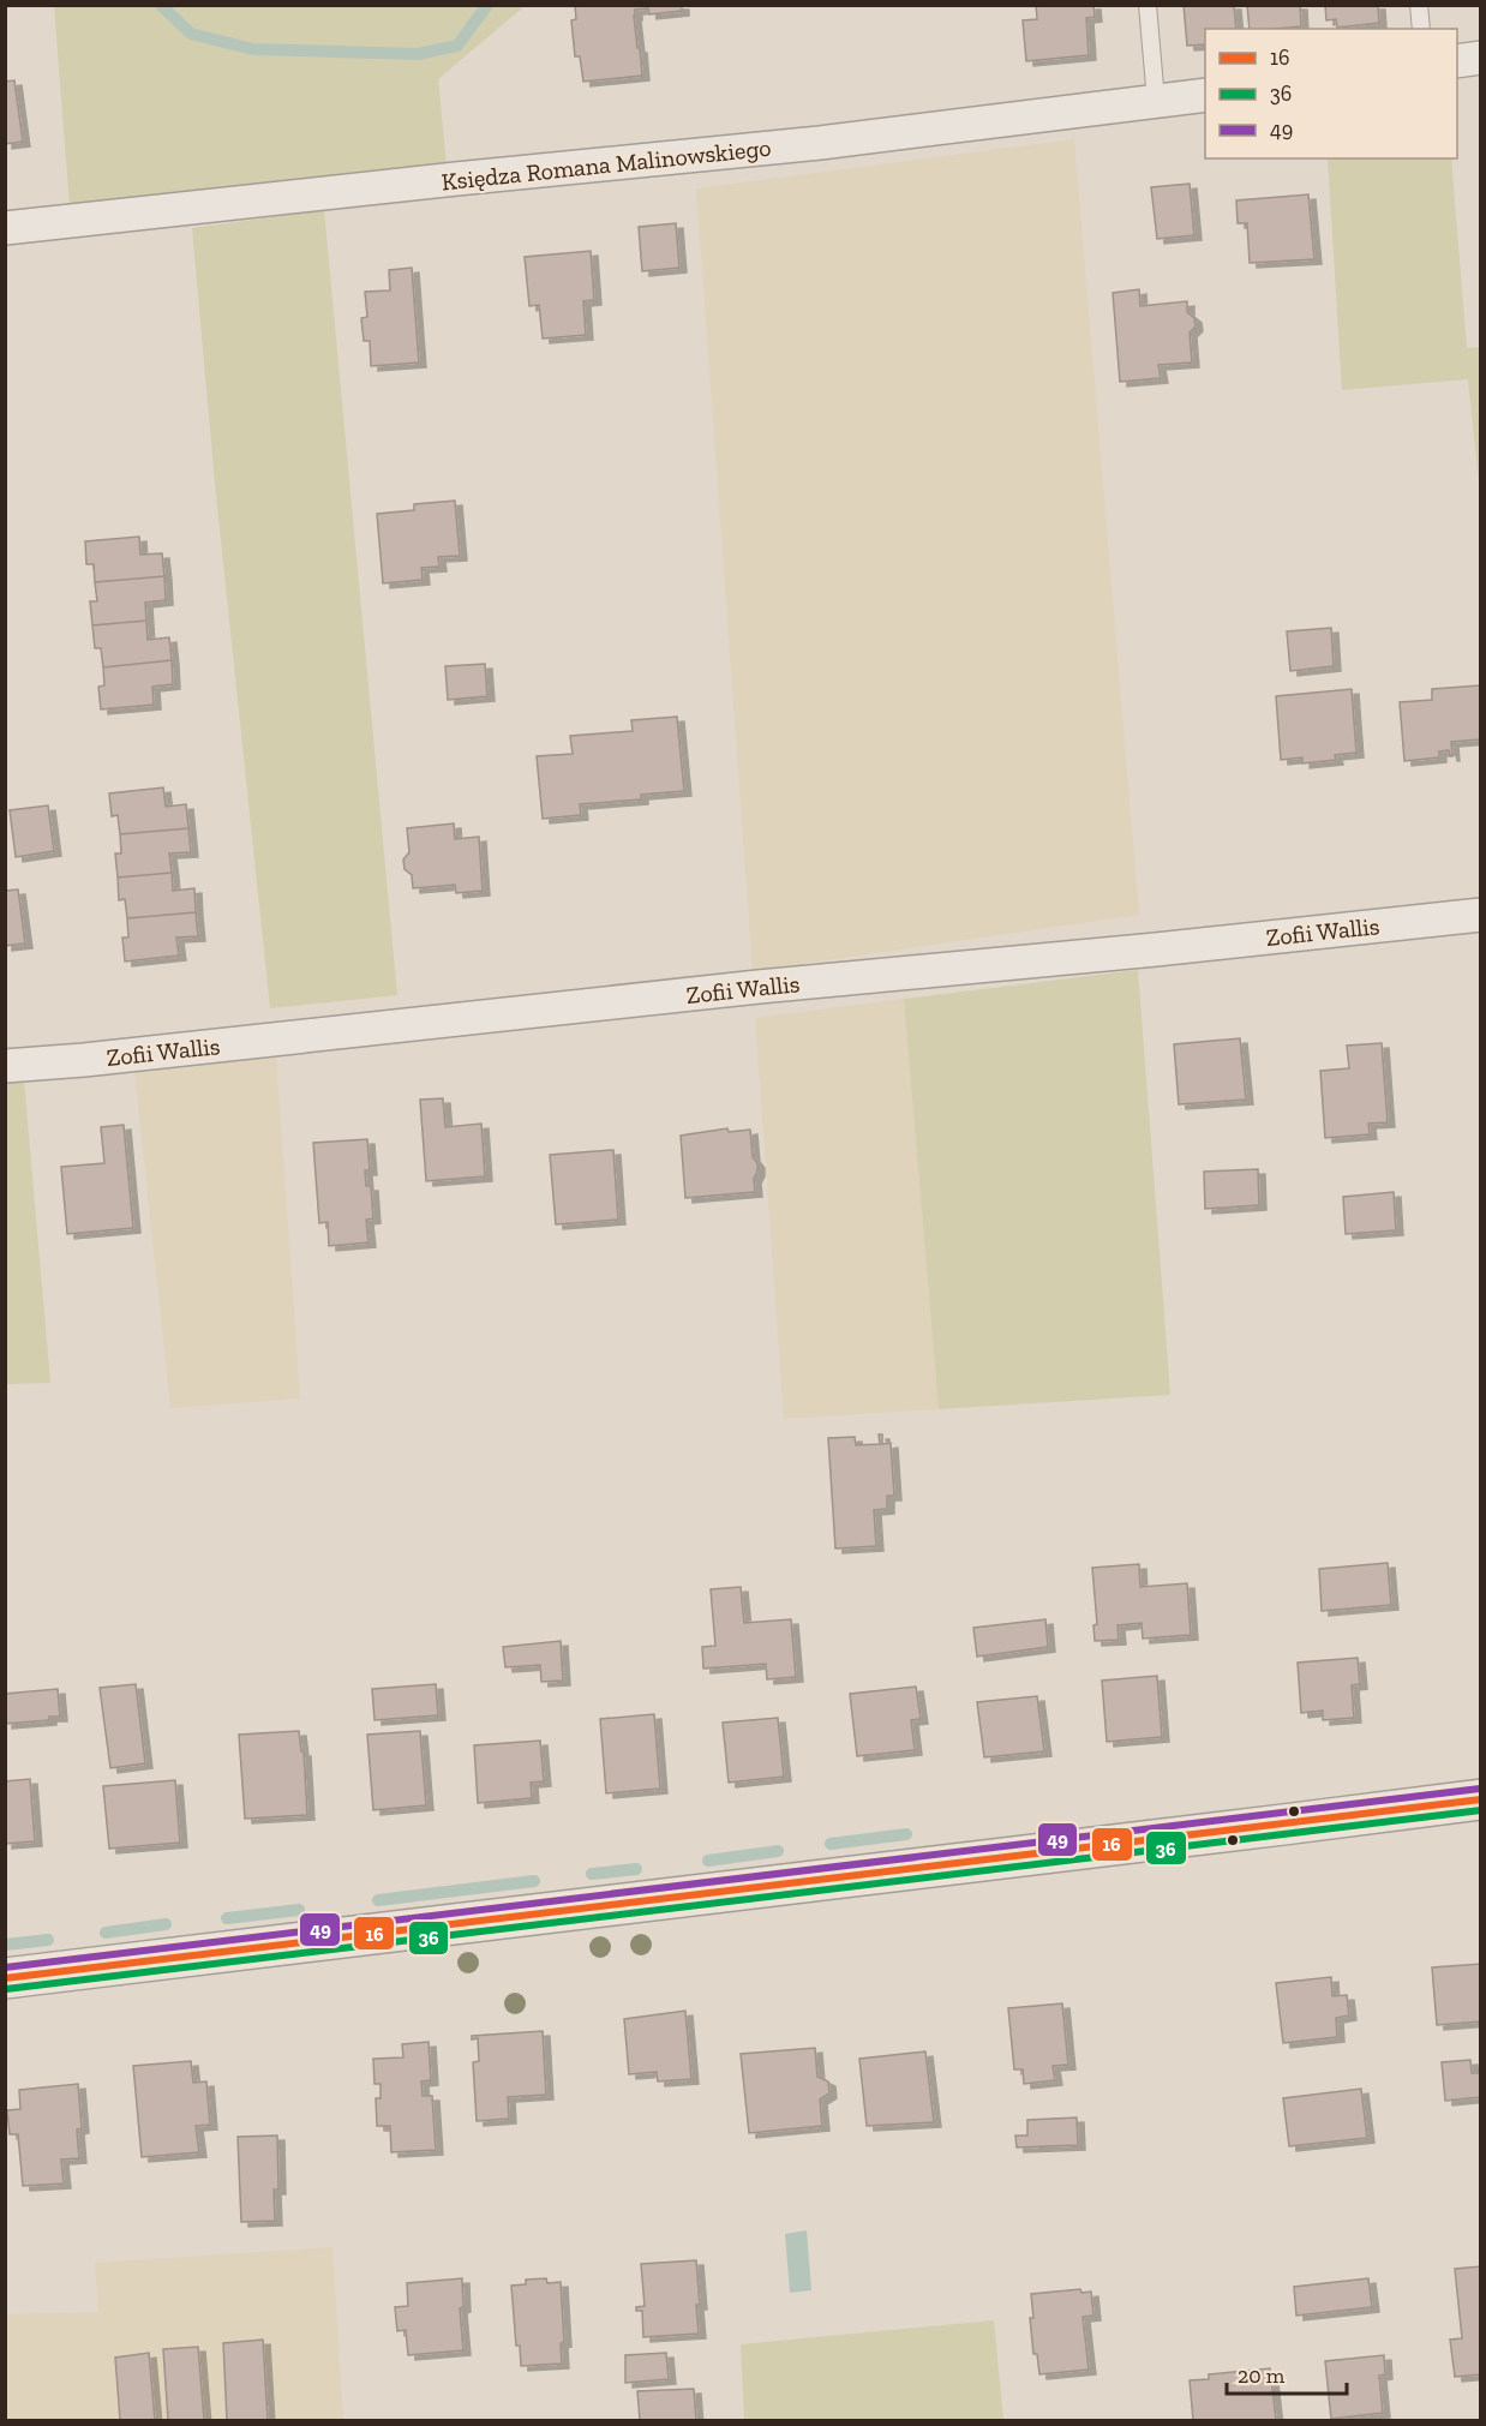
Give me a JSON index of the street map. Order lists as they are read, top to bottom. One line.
{"streets":{"street":["Księdza Romana Malinowskiego","Zofii Wallis"]},"lines":["transit line 49","transit line 16","transit line 36"],"legend":["16","36","49"],"scale_bar":"20 m"}
